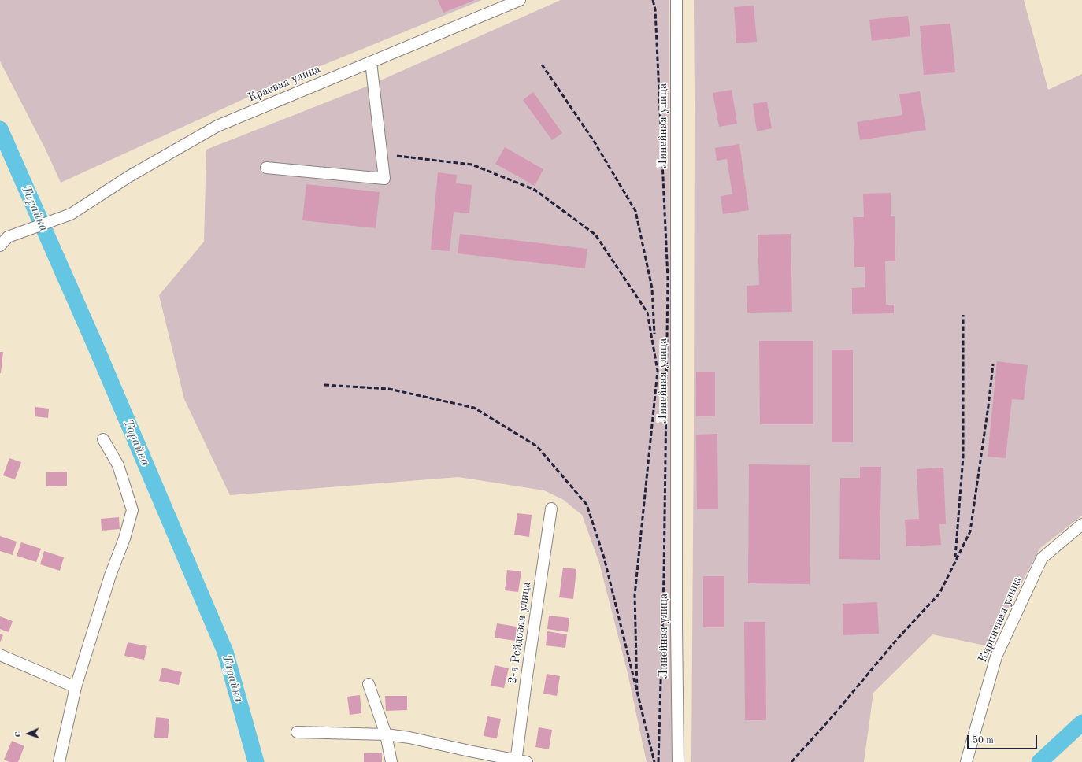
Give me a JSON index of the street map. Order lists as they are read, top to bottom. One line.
{"streets":{"street":["Краевая улица","Линейная улица","Кирпичная улица","2-я Рейдовая улица"]},"water":["Тарайка"],"scale_bar":"50 m","north":"left"}
